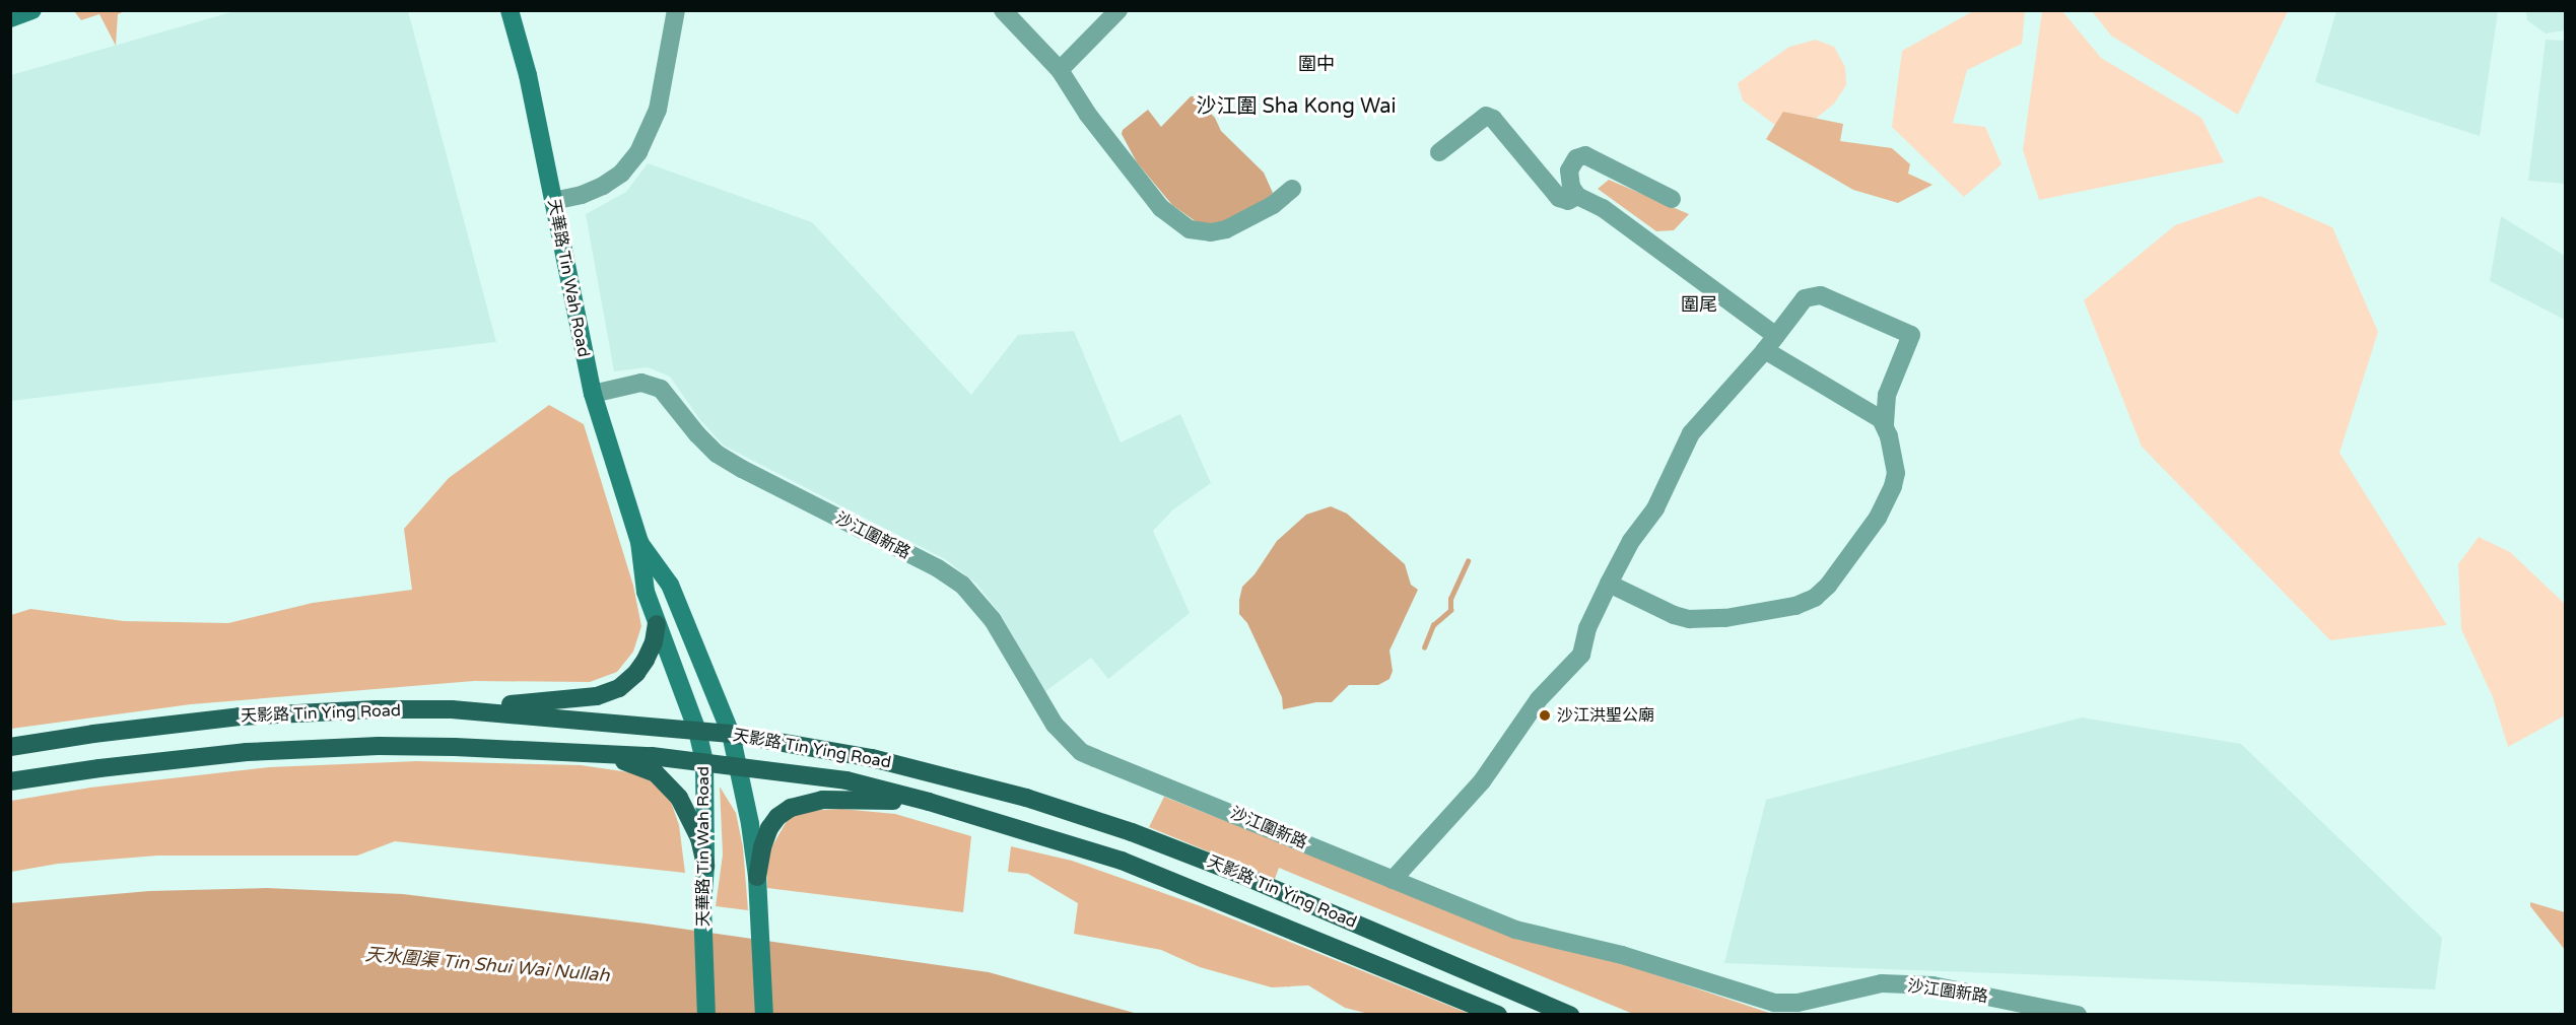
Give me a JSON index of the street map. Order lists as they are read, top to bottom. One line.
{"streets":{"main road":["天影路 Tin Ying Road"],"street":["天華路 Tin Wah Road","沙江圍新路"]},"crossings":[["天華路 Tin Wah Road","沙江圍新路"],["天華路 Tin Wah Road","天影路 Tin Ying Road"]],"districts":["圍中","沙江圍 Sha Kong Wai","圍尾"],"water":["天水圍渠 Tin Shui Wai Nullah"],"places":["沙江洪聖公廟"]}
